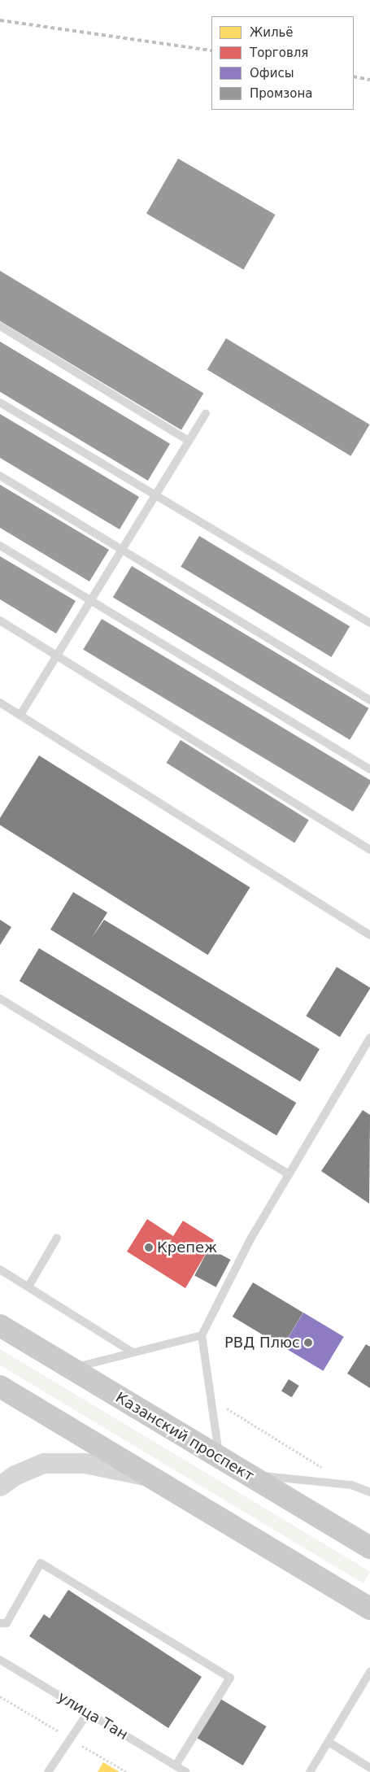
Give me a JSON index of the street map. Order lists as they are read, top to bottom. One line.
{"streets":{"main road":["Казанский проспект"],"lane":["улица Тан"]},"places":["Крепеж","РВД Плюс"],"legend":["Жильё","Торговля","Офисы","Промзона"]}
